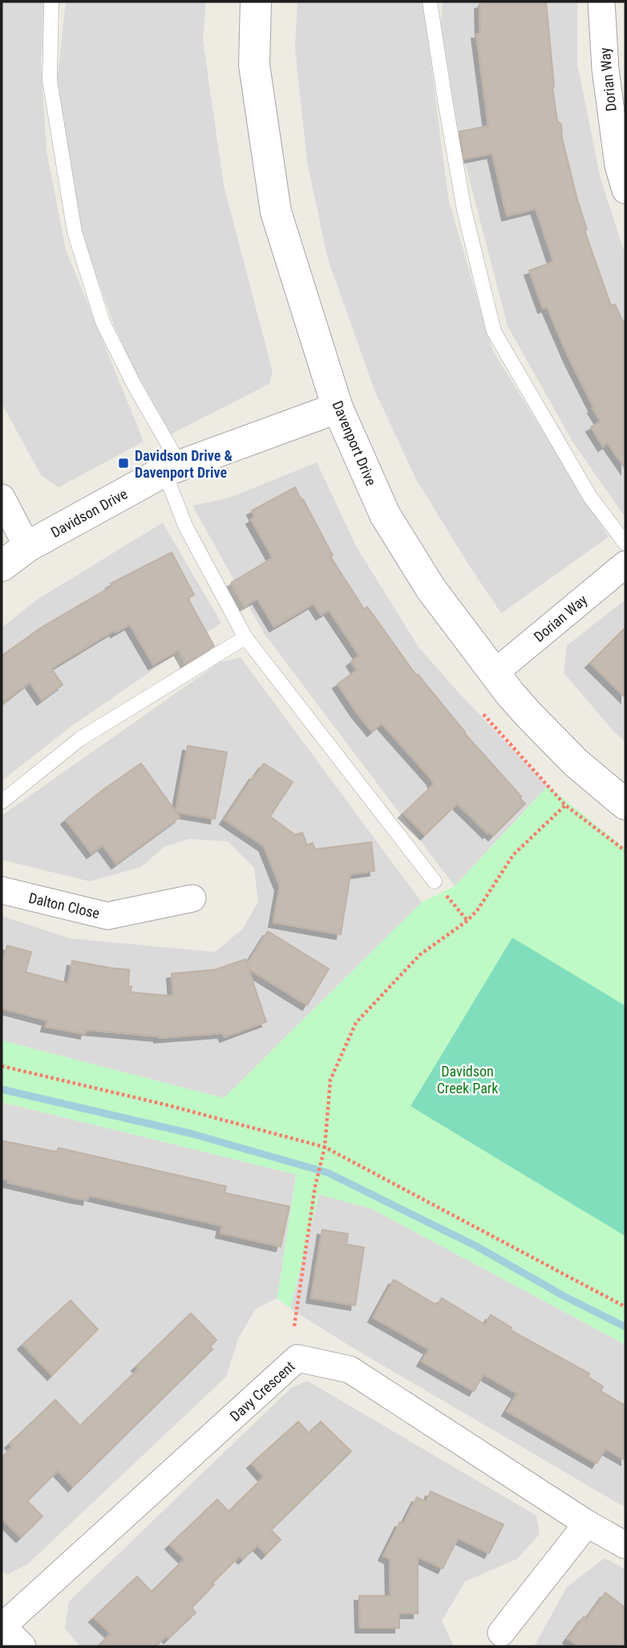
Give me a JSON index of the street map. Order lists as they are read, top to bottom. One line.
{"streets":{"street":["Dorian Way","Davenport Drive","Davidson Drive","Dalton Close","Davy Crescent"]},"crossings":[["Dorian Way","Davenport Drive"],["Davenport Drive","Davidson Drive"]],"parks":["Davidson Creek Park"],"places":{"transit":["Davidson Drive & Davenport Drive"]}}
